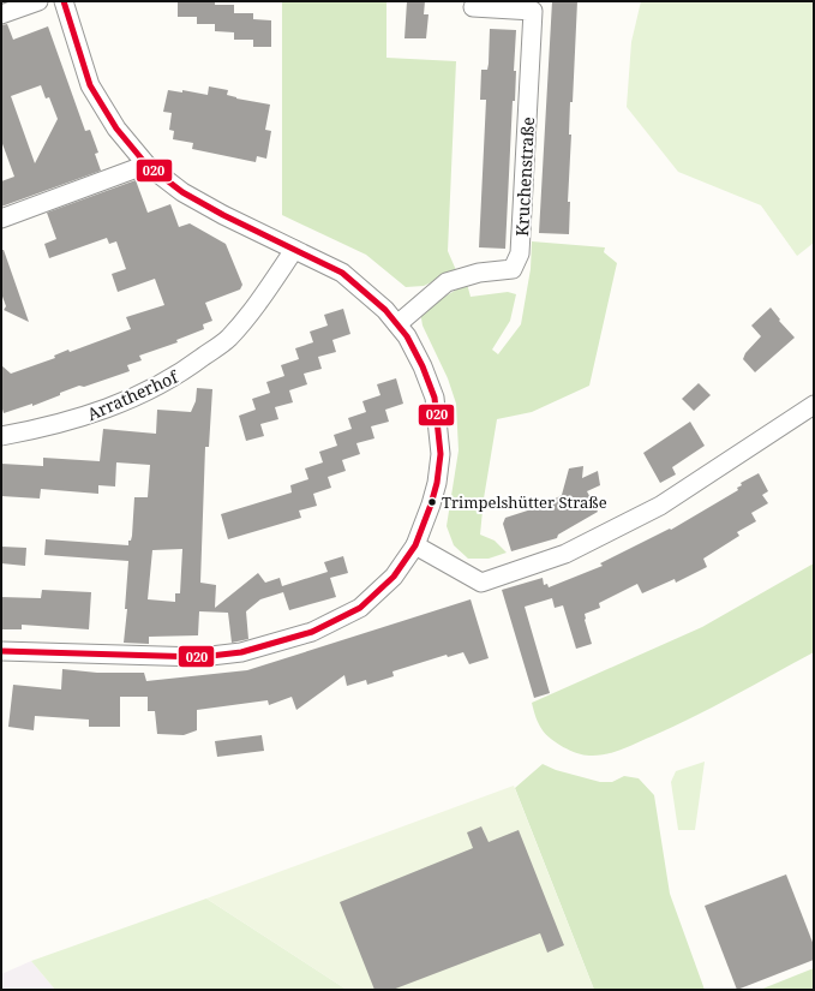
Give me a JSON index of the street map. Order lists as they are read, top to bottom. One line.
{"streets":{"street":["Kruchenstraße","Arratherhof"]},"places":["Trimpelshütter Straße"],"lines":["transit line 020"]}
